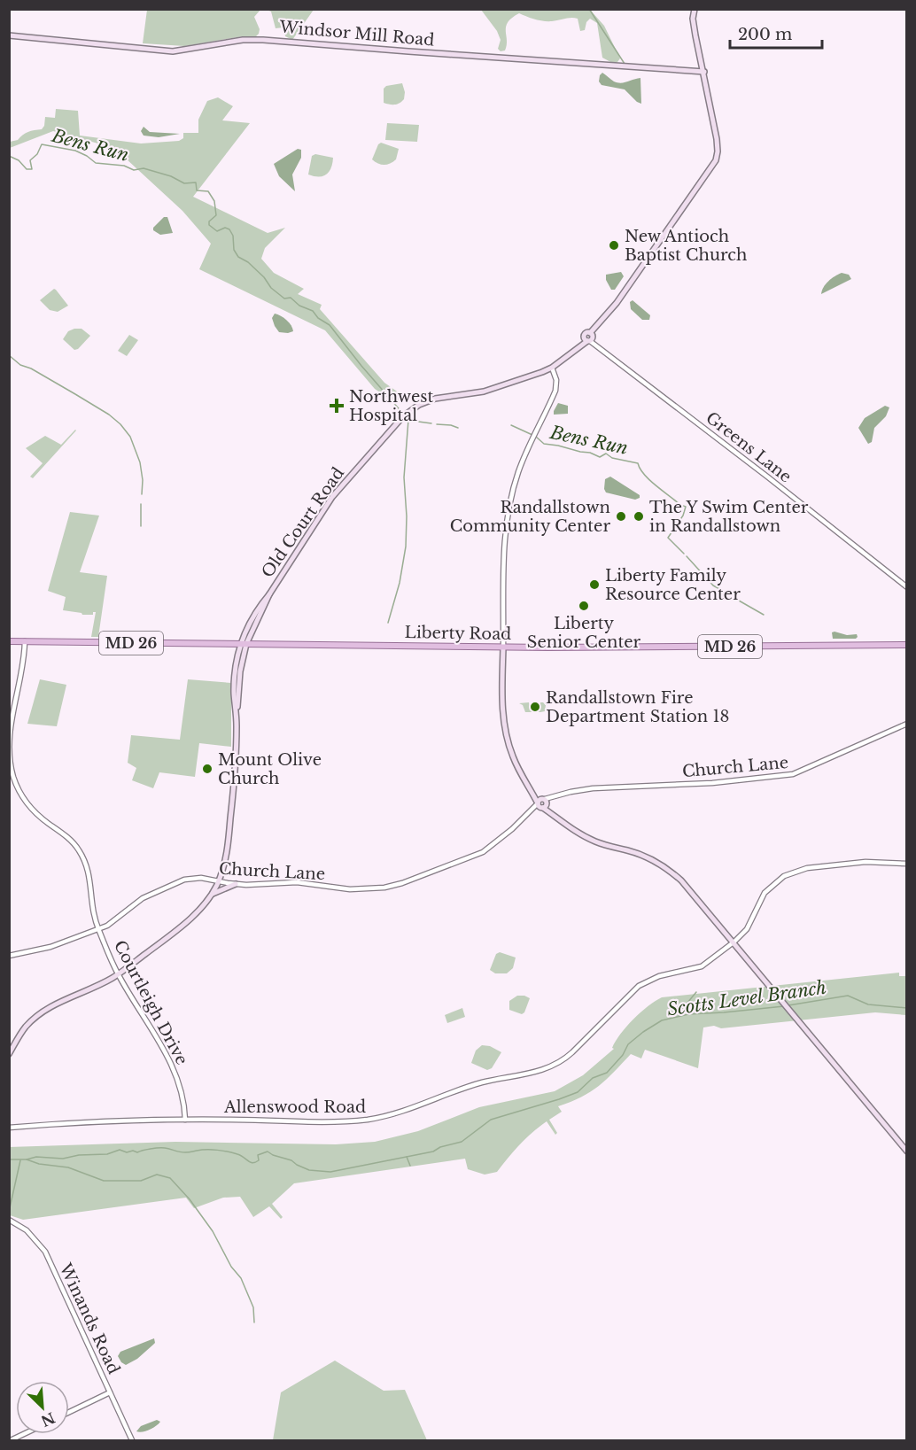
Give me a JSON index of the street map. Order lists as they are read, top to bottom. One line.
{"streets":{"main road":["Windsor Mill Road","Old Court Road","Liberty Road","MD 26"],"street":["Greens Lane","Church Lane","Courtleigh Drive","Allenswood Road","Winands Road"]},"crossings":[["Windsor Mill Road","Old Court Road"],["Greens Lane","Old Court Road"],["Old Court Road","Liberty Road"],["Old Court Road","Church Lane"],["Old Court Road","Courtleigh Drive"],["Liberty Road","Courtleigh Drive"],["Church Lane","Courtleigh Drive"],["Courtleigh Drive","Allenswood Road"]],"water":["Bens Run","Scotts Level Branch"],"places":{"other":["New Antioch Baptist Church","Randallstown Community Center","The Y Swim Center in Randallstown","Liberty Family Resource Center","Liberty Senior Center","Randallstown Fire Department Station 18","Mount Olive Church"],"health":["Northwest Hospital"]},"scale_bar":"200 m","north":"bottom right"}
